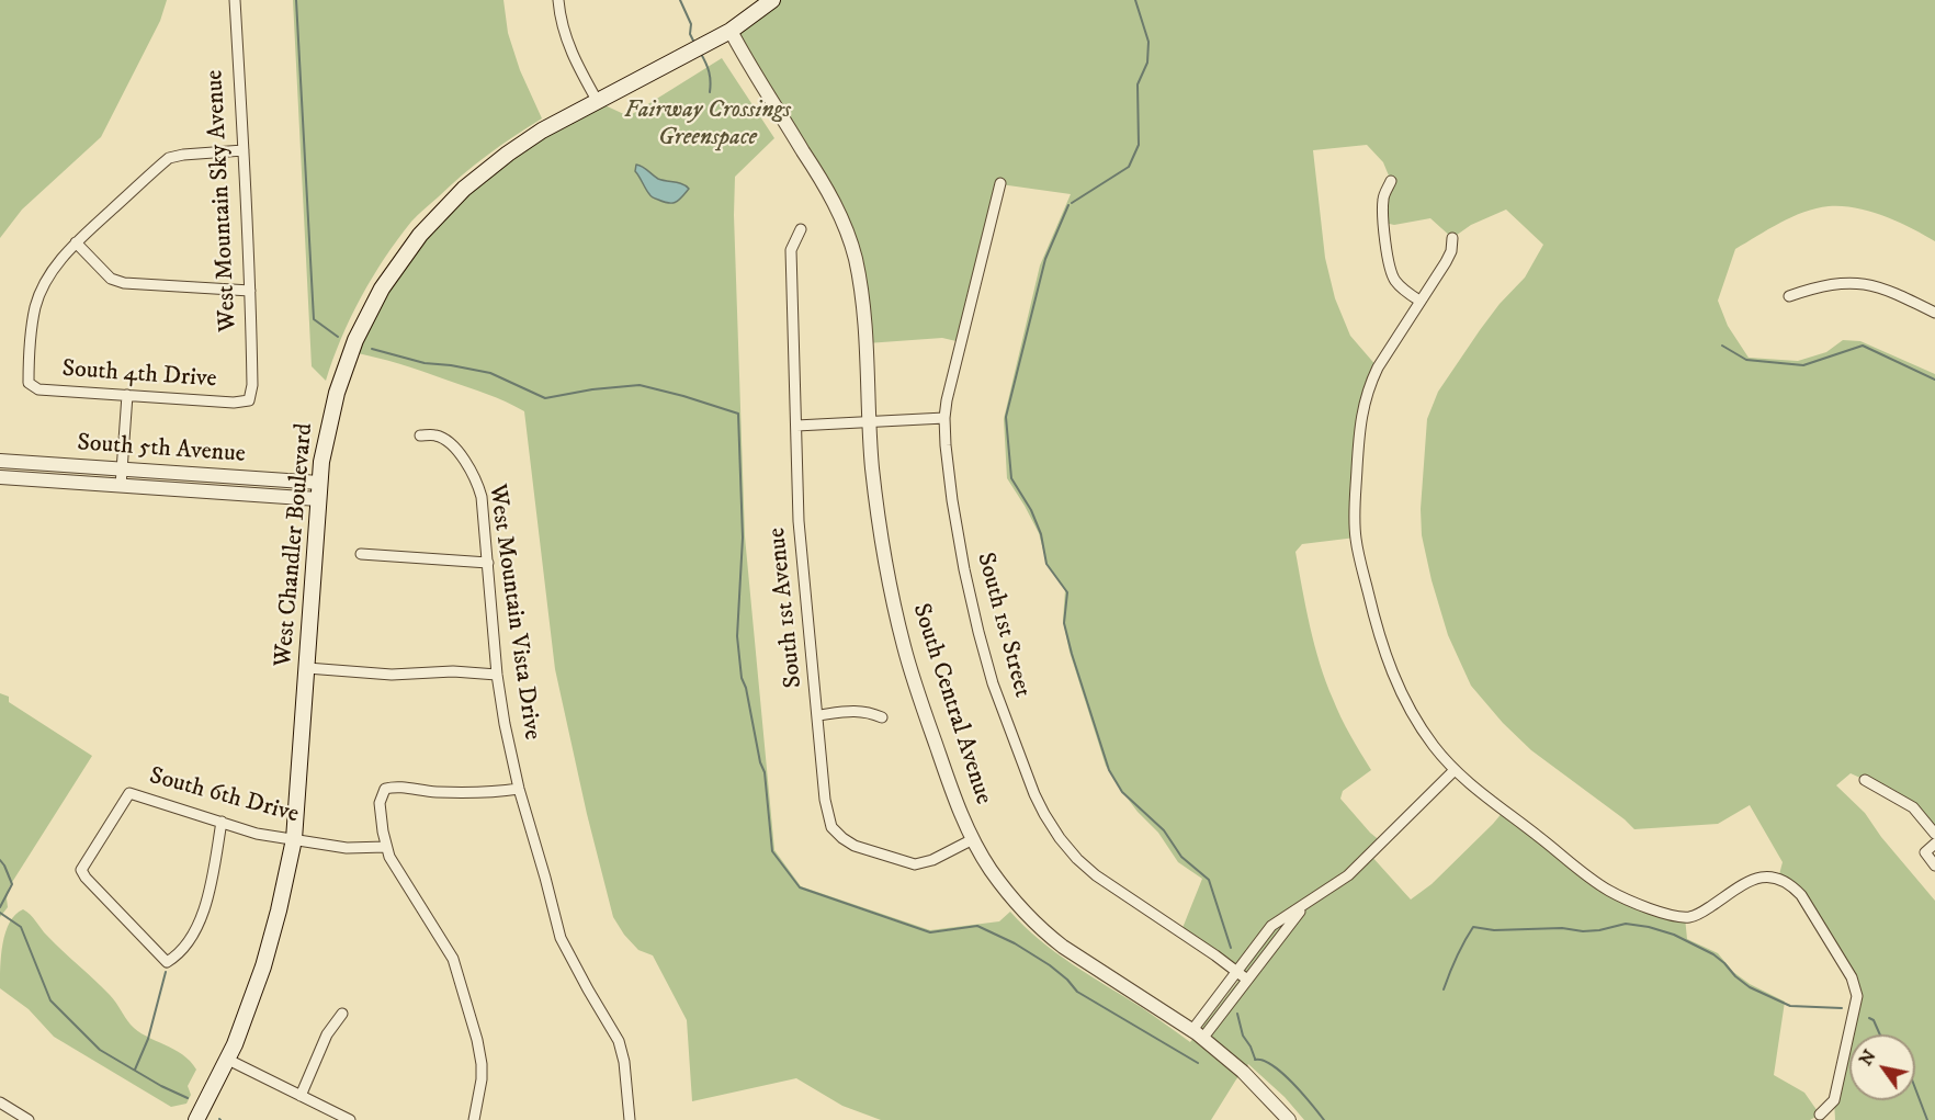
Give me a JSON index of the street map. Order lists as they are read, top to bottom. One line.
{"streets":{"main road":["West Chandler Boulevard"],"street":["West Mountain Sky Avenue","South 4th Drive","South 5th Avenue","South 1st Avenue","West Mountain Vista Drive","South 1st Street","South Central Avenue","South 6th Drive"]},"crossings":[["West Mountain Sky Avenue","South 4th Drive"],["South 5th Avenue","West Chandler Boulevard"],["West Chandler Boulevard","South Central Avenue"],["West Chandler Boulevard","South 6th Drive"],["South 1st Avenue","South Central Avenue"]],"parks":["Fairway Crossings Greenspace"],"north":"top left"}
